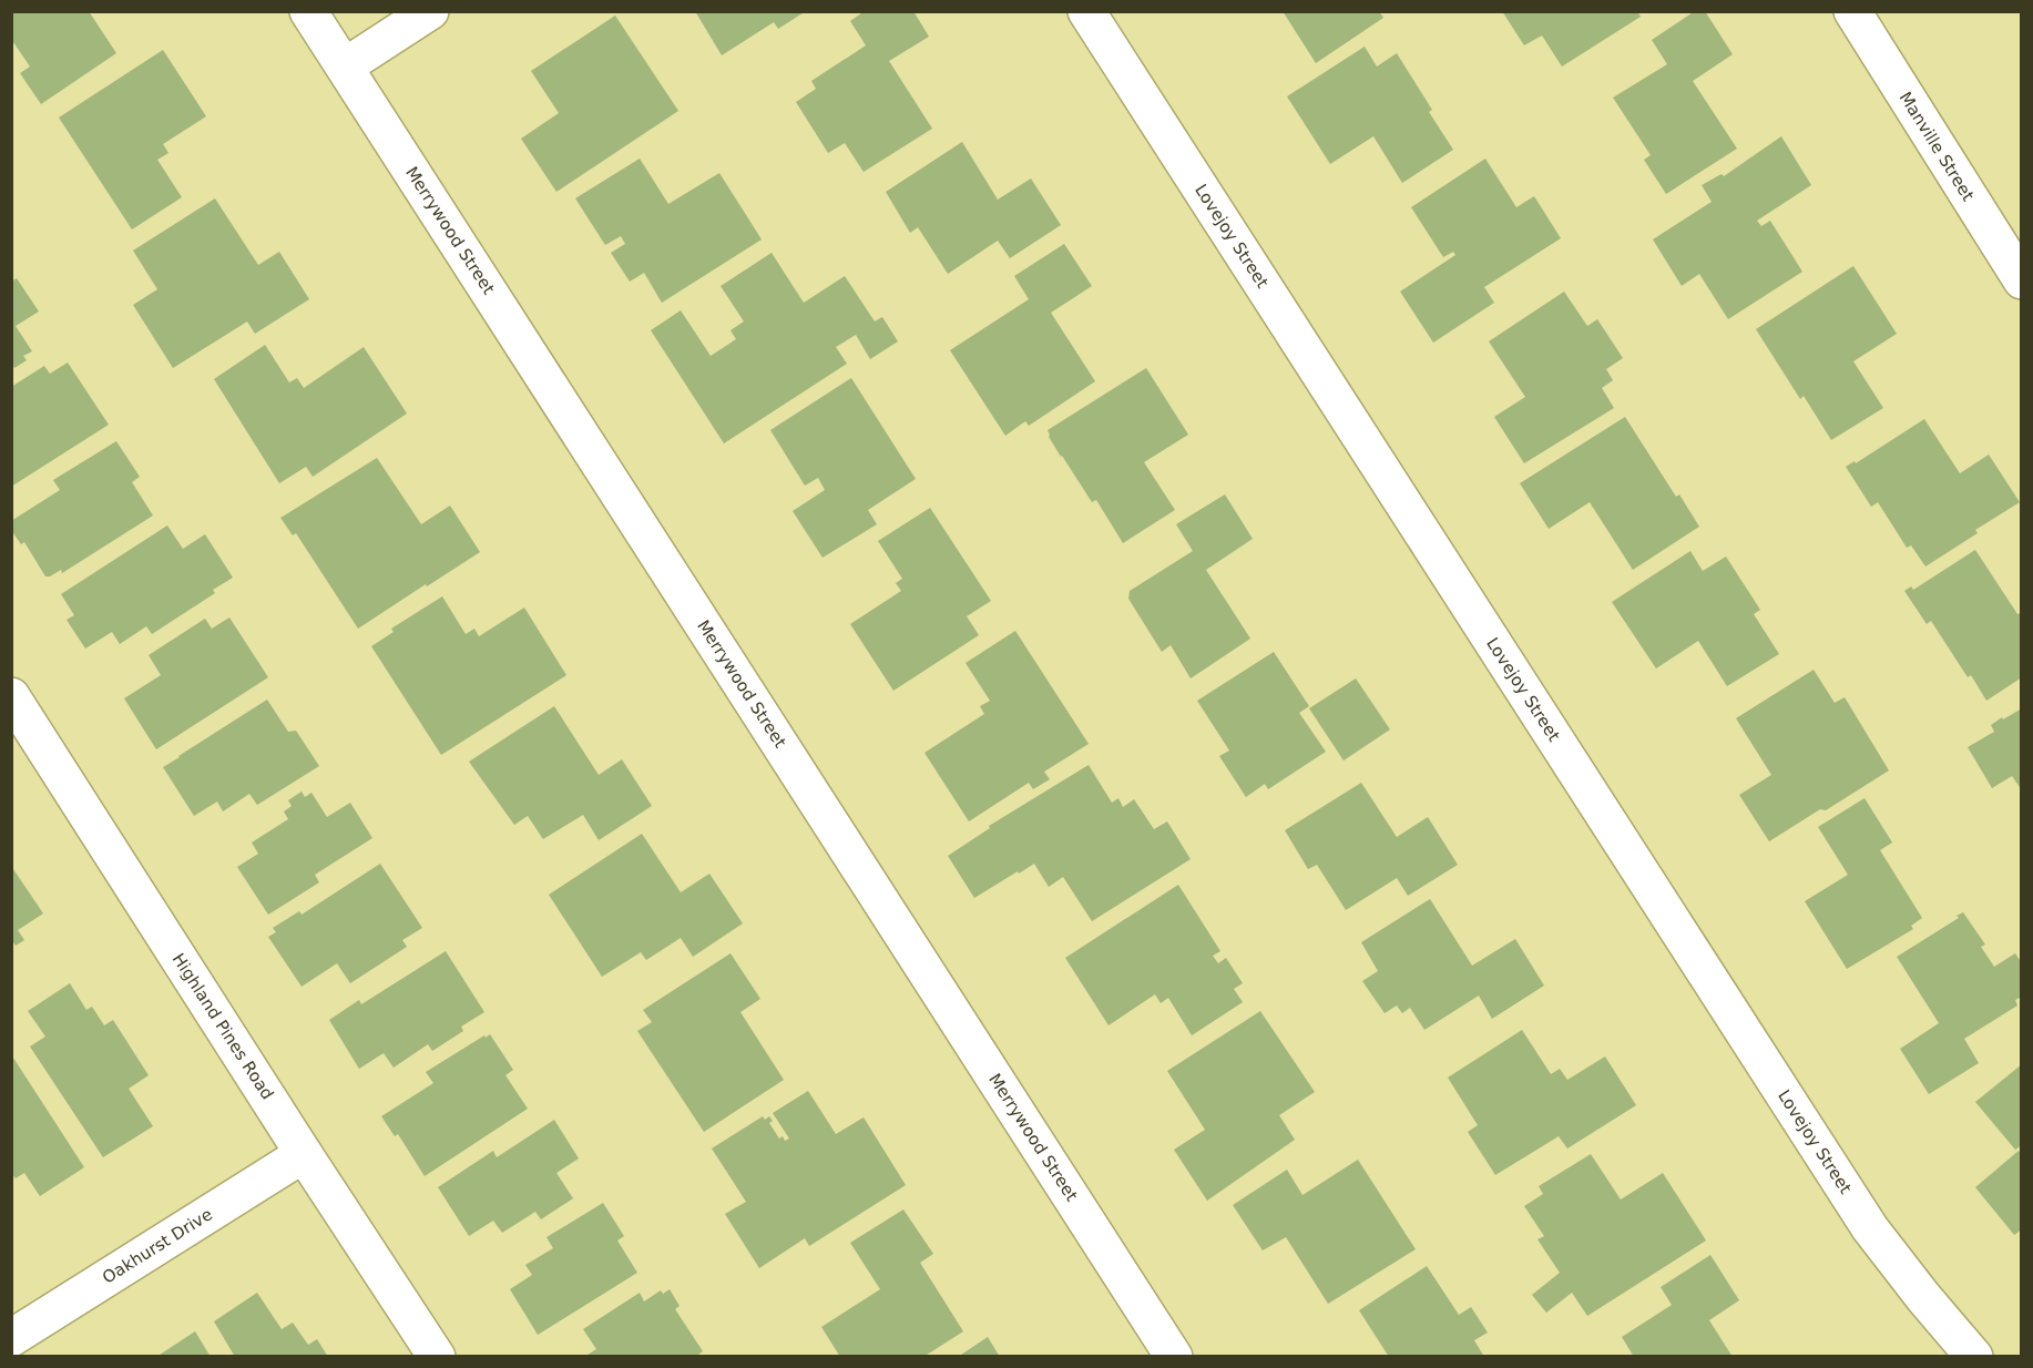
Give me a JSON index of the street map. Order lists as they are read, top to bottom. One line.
{"streets":{"street":["Manville Street","Merrywood Street","Lovejoy Street","Highland Pines Road","Oakhurst Drive"]},"crossings":[["Highland Pines Road","Oakhurst Drive"]]}
